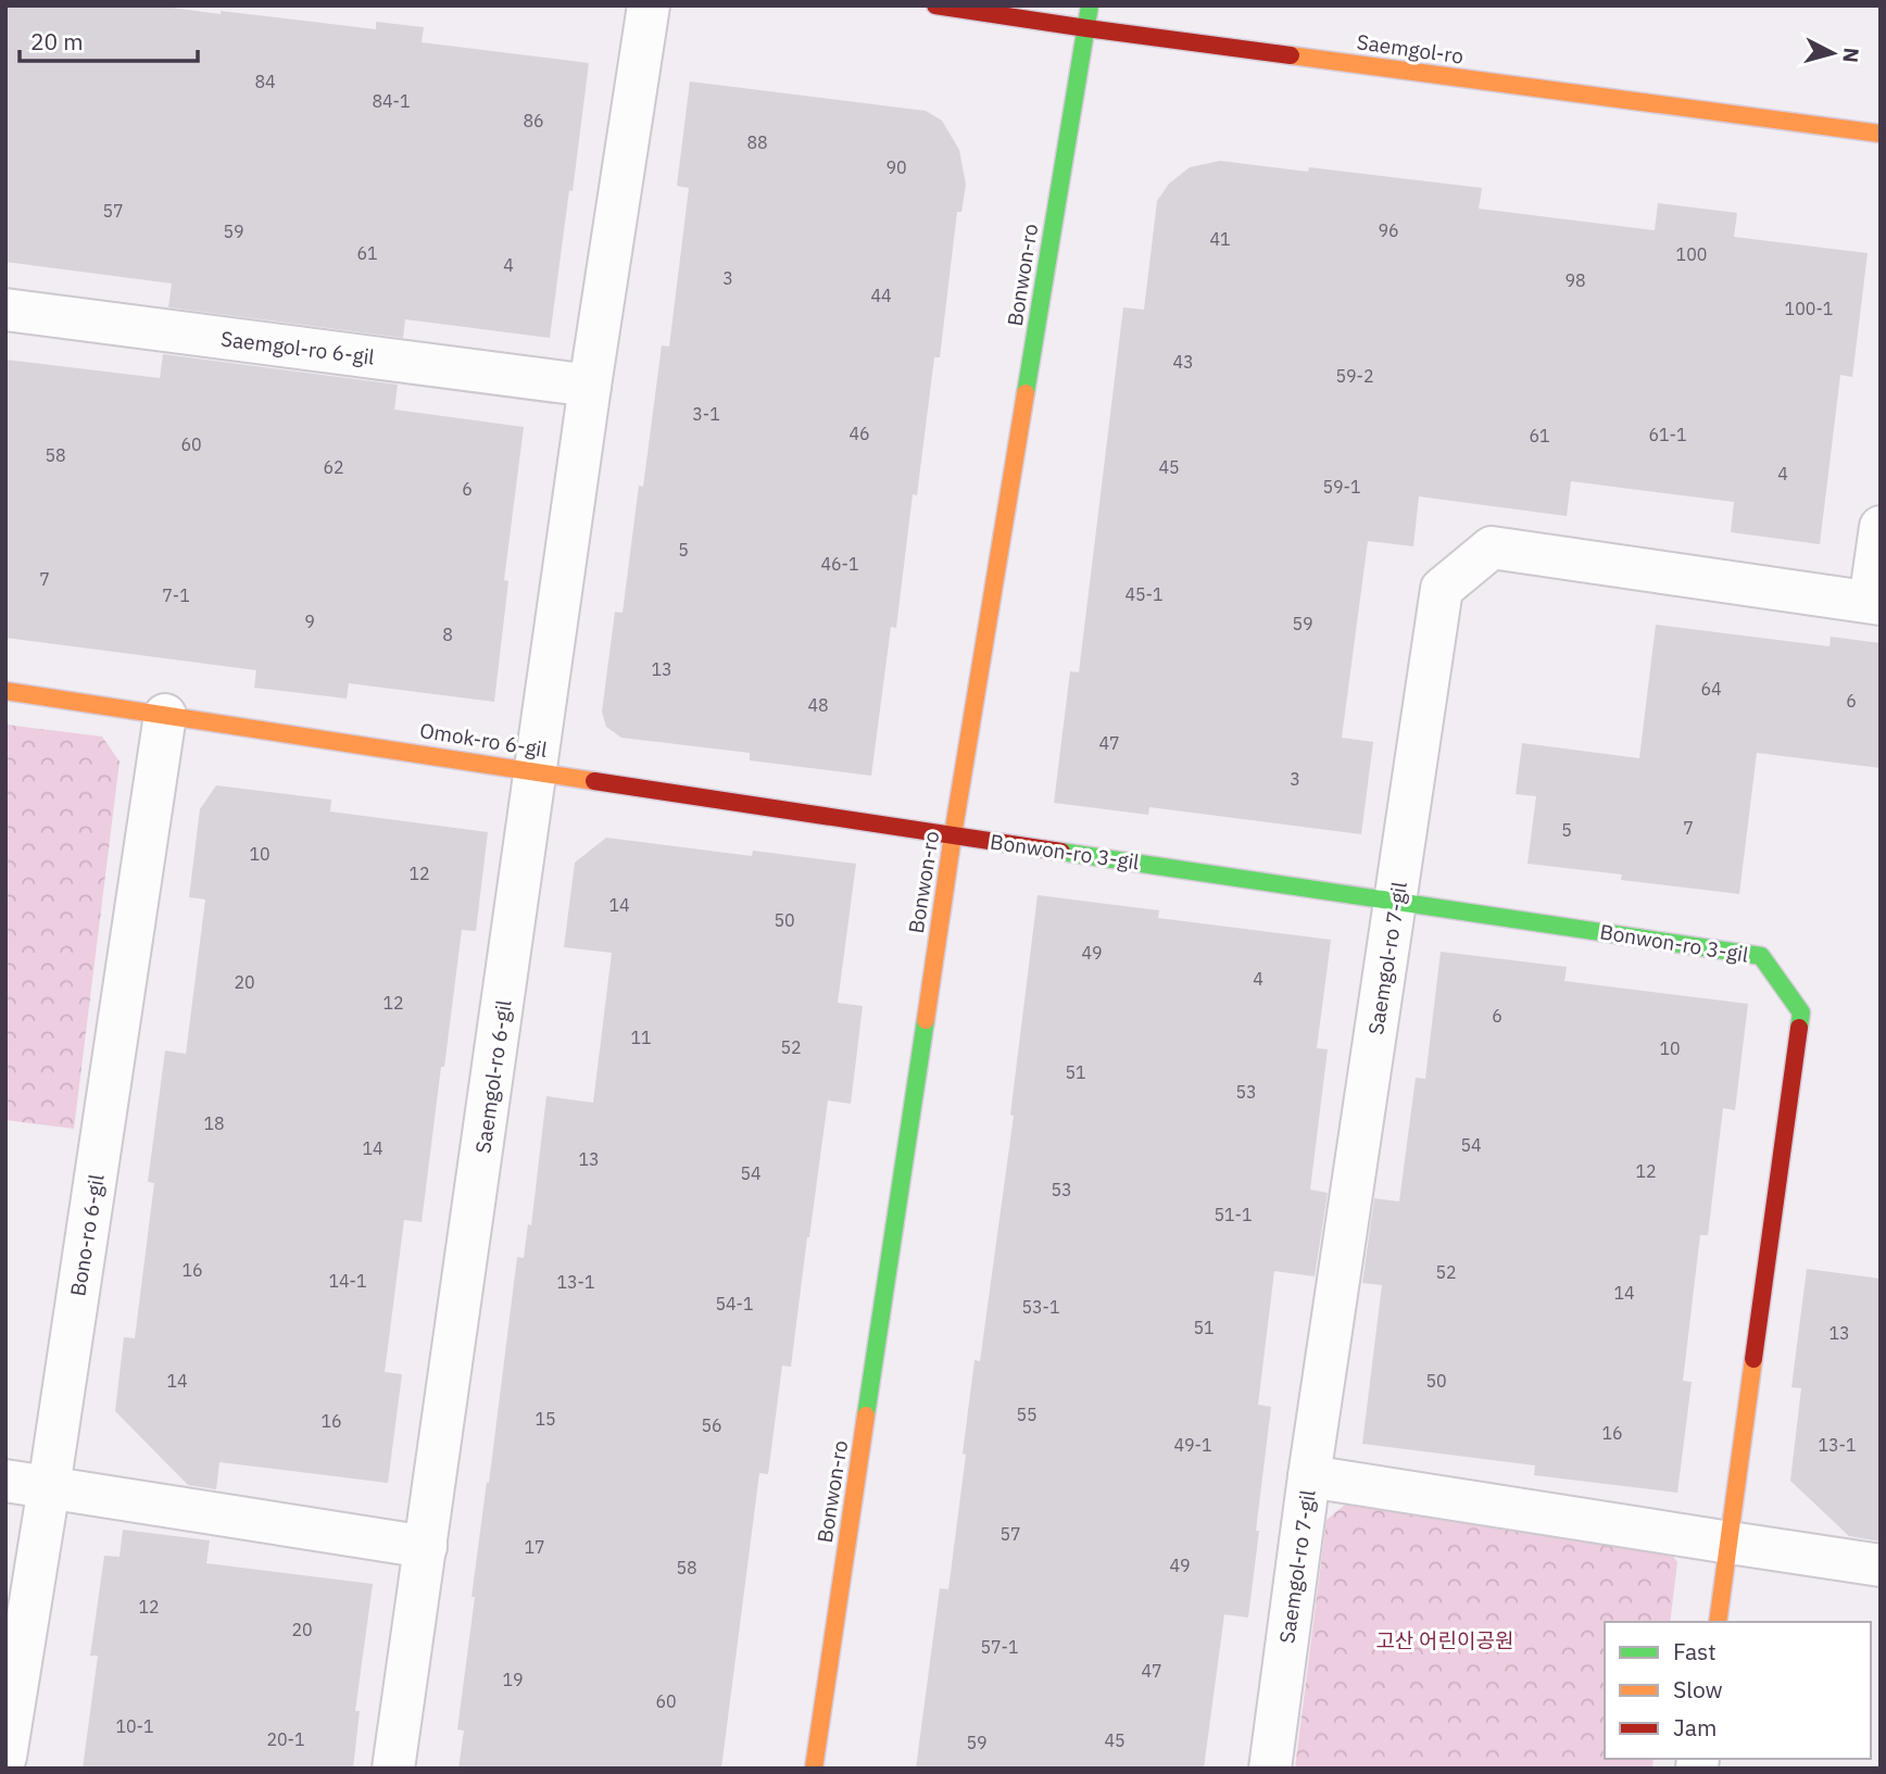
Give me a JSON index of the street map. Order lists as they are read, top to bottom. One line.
{"streets":{"street":["Saemgol-ro","Bonwon-ro","Saemgol-ro 6-gil","Omok-ro 6-gil","Bonwon-ro 3-gil","Saemgol-ro 7-gil","Bono-ro 6-gil"]},"crossings":[["Saemgol-ro","Bonwon-ro"],["Bonwon-ro","Omok-ro 6-gil"],["Bonwon-ro","Bonwon-ro 3-gil"],["Saemgol-ro 6-gil","Omok-ro 6-gil"],["Omok-ro 6-gil","Bonwon-ro 3-gil"],["Omok-ro 6-gil","Bono-ro 6-gil"],["Bonwon-ro 3-gil","Saemgol-ro 7-gil"]],"parks":["고산 어린이공원"],"house_numbers":["84","84-1","86","88","90","57","96","59","41","61","100","4","3","98","44","100-1","43","59-2","3-1","46","61-1","61","60","58","62","45","4","59-1","6","5","46-1","7","45-1","7-1","9","59","8","13","64","6","48","47","3","7","5","10","12","14","50","49","4","20","12","6","11","52","10","51","53","18","54","14","13","12","54","53","51-1","16","52","14-1","13-1","14","54-1","53-1","51","13","14","50","55","15","16","56","16","49-1","13-1","57","17","49","58","12","20","57-1","47","19","60","10-1","20-1","45","59"],"legend":["Fast","Slow","Jam"],"scale_bar":"20 m","north":"right"}
